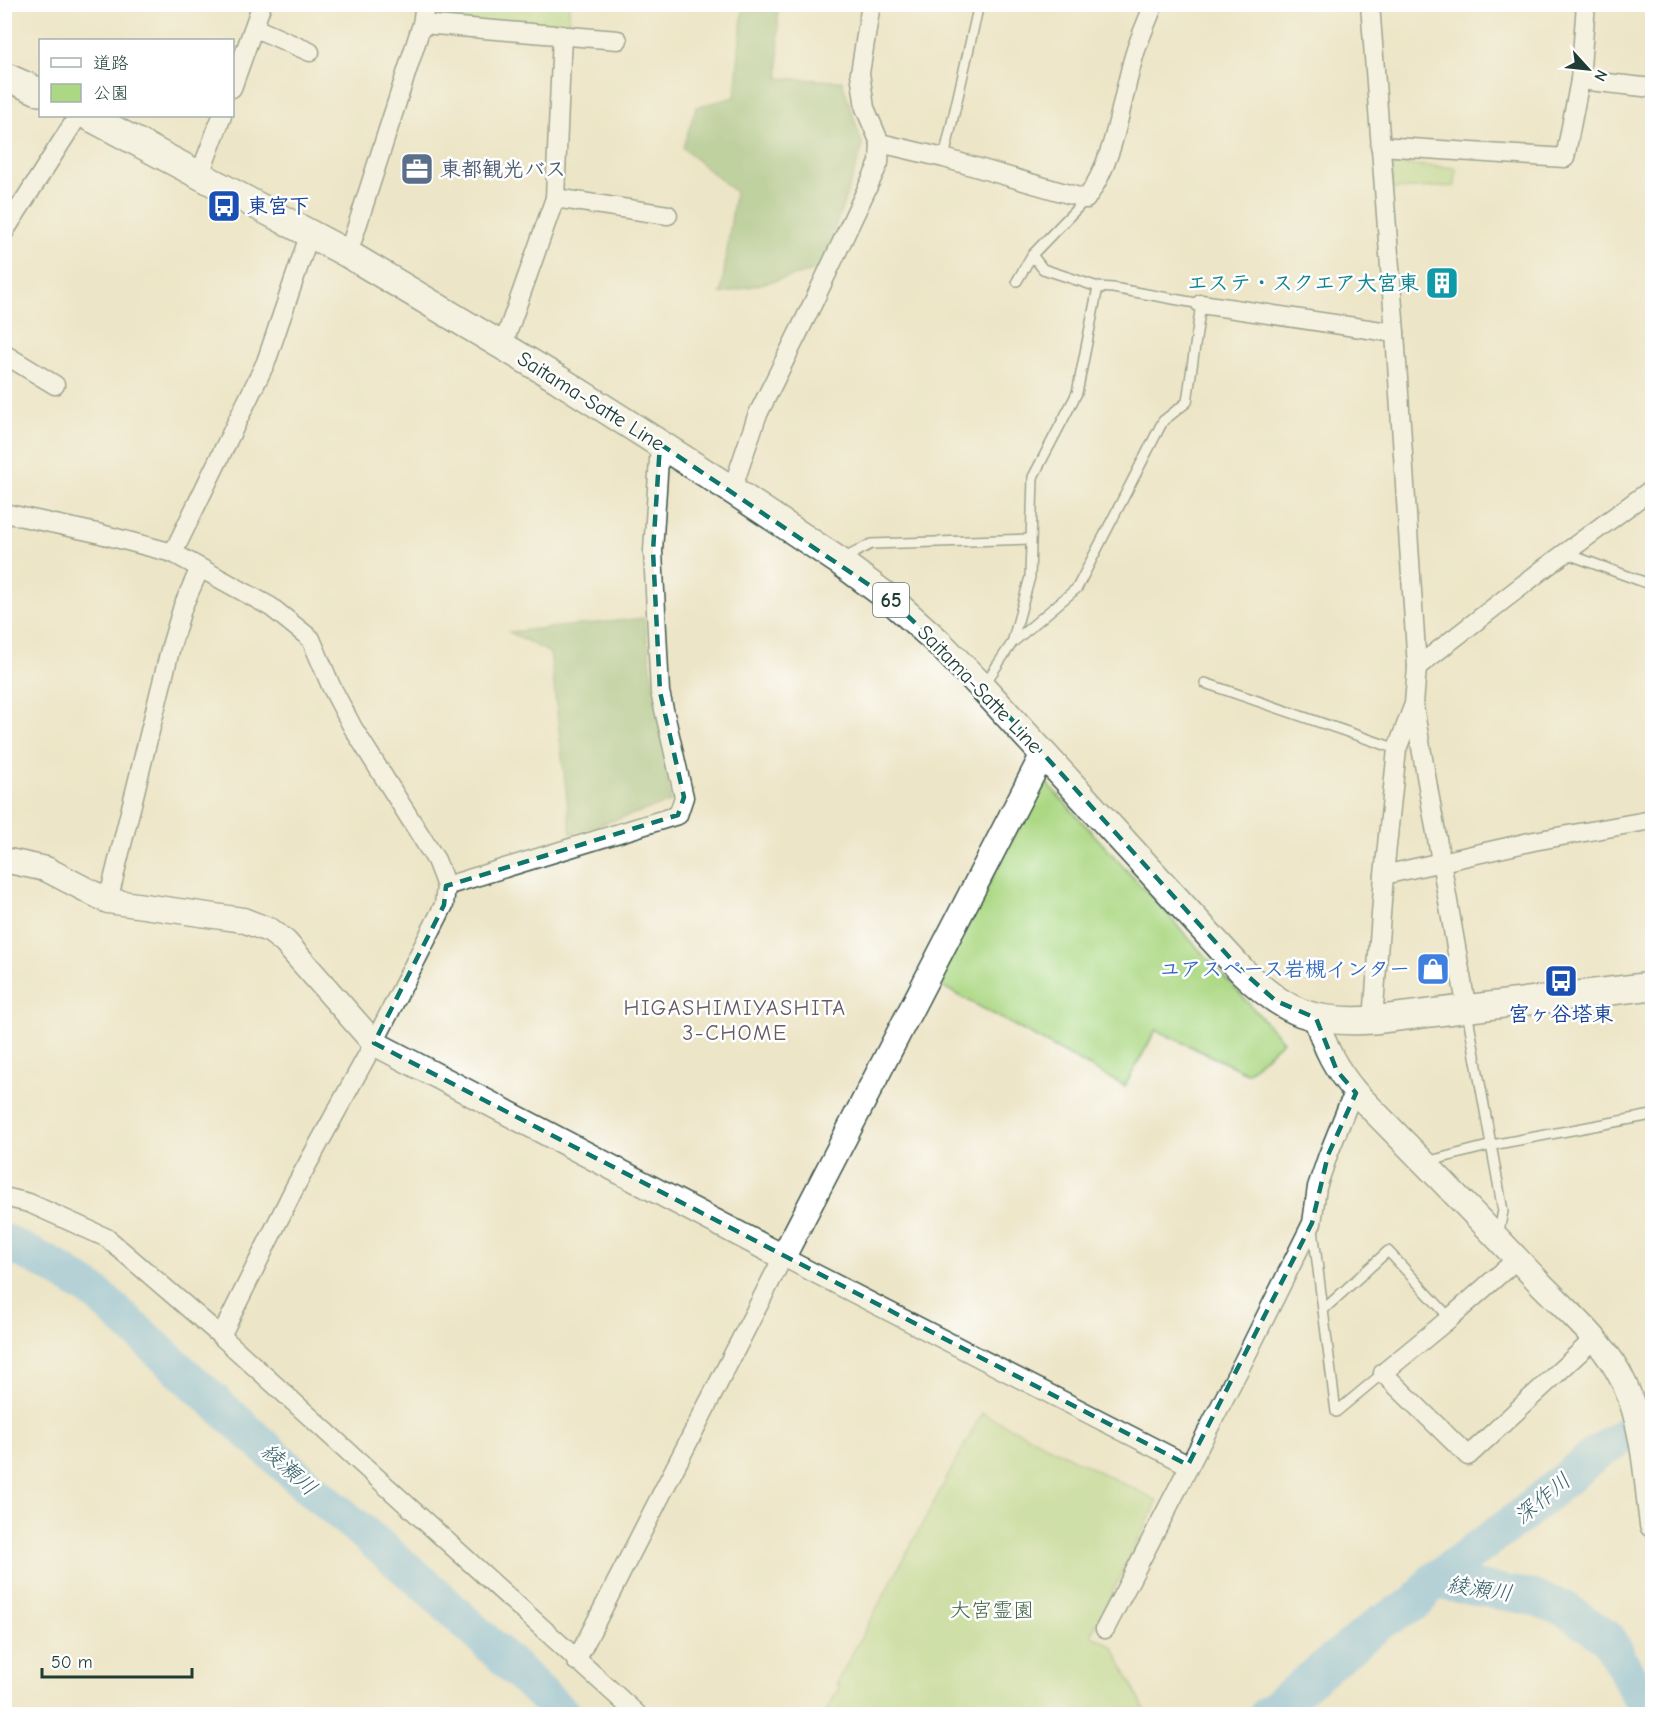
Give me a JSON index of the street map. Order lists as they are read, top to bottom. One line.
{"streets":{"main road":["Saitama-Satte Line","65"]},"districts":["HIGASHIMIYASHITA 3-CHOME"],"water":["綾瀬川","深作川"],"parks":["大宮霊園"],"places":{"office":["東都観光バス"],"bus stop":["東宮下","宮ヶ谷塔東"],"building":["エステ・スクエア大宮東"],"shop":["ユアスペース岩槻インター"]},"legend":["道路","公園"],"scale_bar":"50 m","north":"bottom right"}
